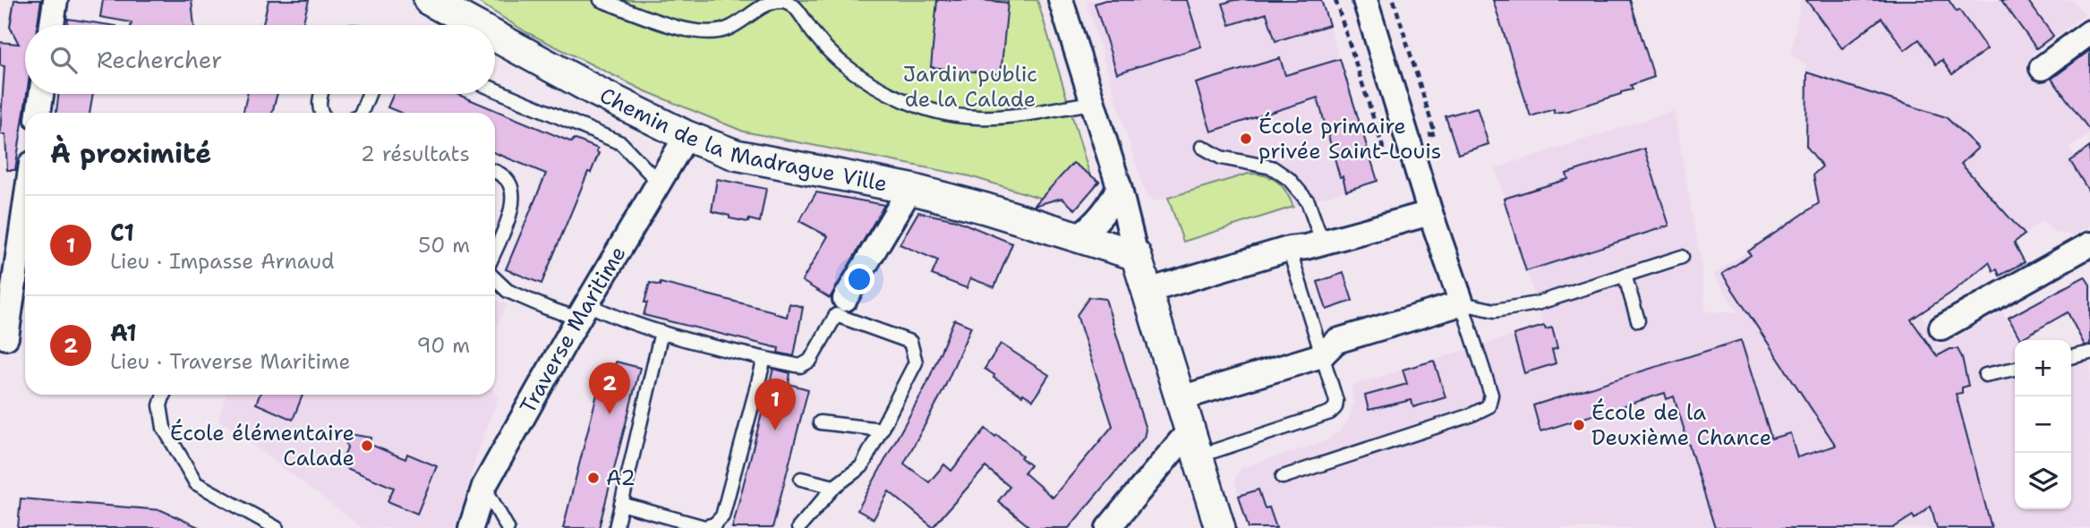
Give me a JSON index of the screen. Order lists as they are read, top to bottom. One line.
{"streets":{"street":["Chemin de la Madrague Ville","Traverse Maritime"]},"crossings":[["Chemin de la Madrague Ville","Traverse Maritime"]],"parks":["Jardin public de la Calade"],"places":["École primaire privée Saint-Louis","École de la Deuxième Chance","École élémentaire Calade","A2"],"page":{"search":"Rechercher","heading":["À proximité","2 résultats"],"list":[{"mark":"1","name":"C1","note":"Lieu · Impasse Arnaud","value":"50 m"},{"mark":"2","name":"A1","note":"Lieu · Traverse Maritime","value":"90 m"}],"map_buttons":["+","−"],"pins":["2","1"]}}
